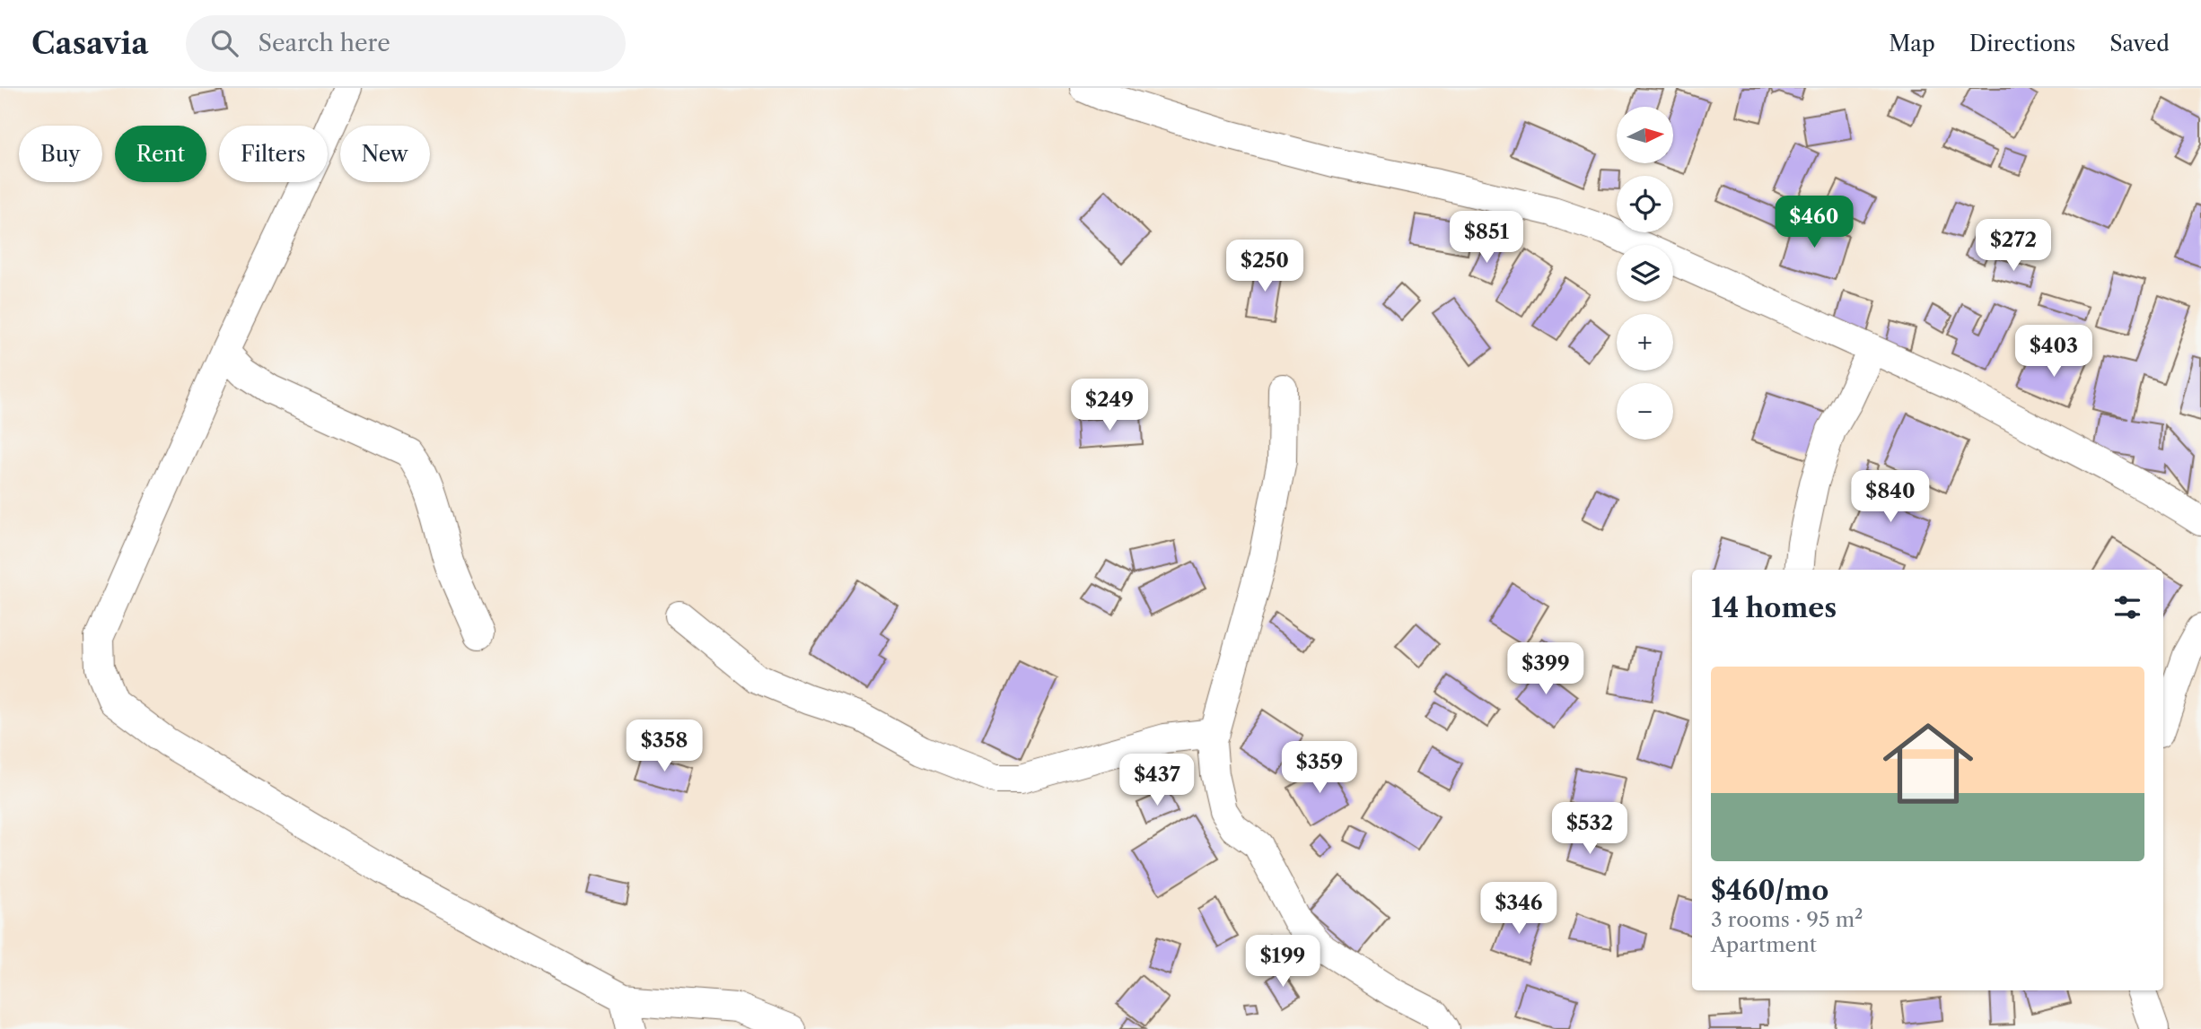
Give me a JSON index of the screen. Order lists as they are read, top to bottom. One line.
{"north":"right","page":{"header":"Casavia","search":"Search here","nav":["Map","Directions","Saved"],"map_buttons":["+","−"],"chip":["Buy","Rent","Filters","New"],"price":["$460","$851","$272","$250","$403","$249","$840","$399","$358","$359","$437","$532","$346","$199"],"heading":"14 homes","list":[{"name":"$460/mo","note":"3 rooms · 95 m² · Apartment"}]}}
